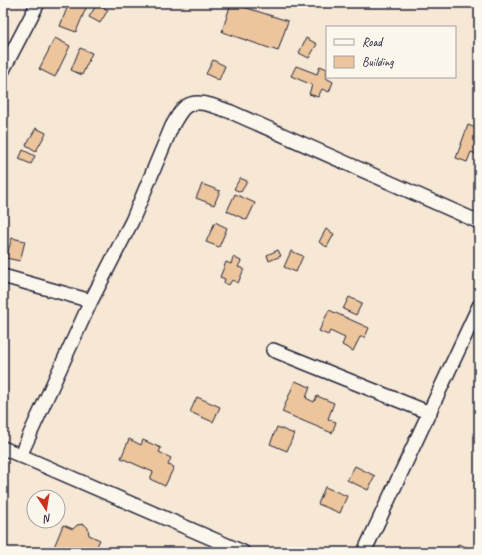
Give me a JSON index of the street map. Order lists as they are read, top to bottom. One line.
{"legend":["Road","Building"],"north":"bottom"}
